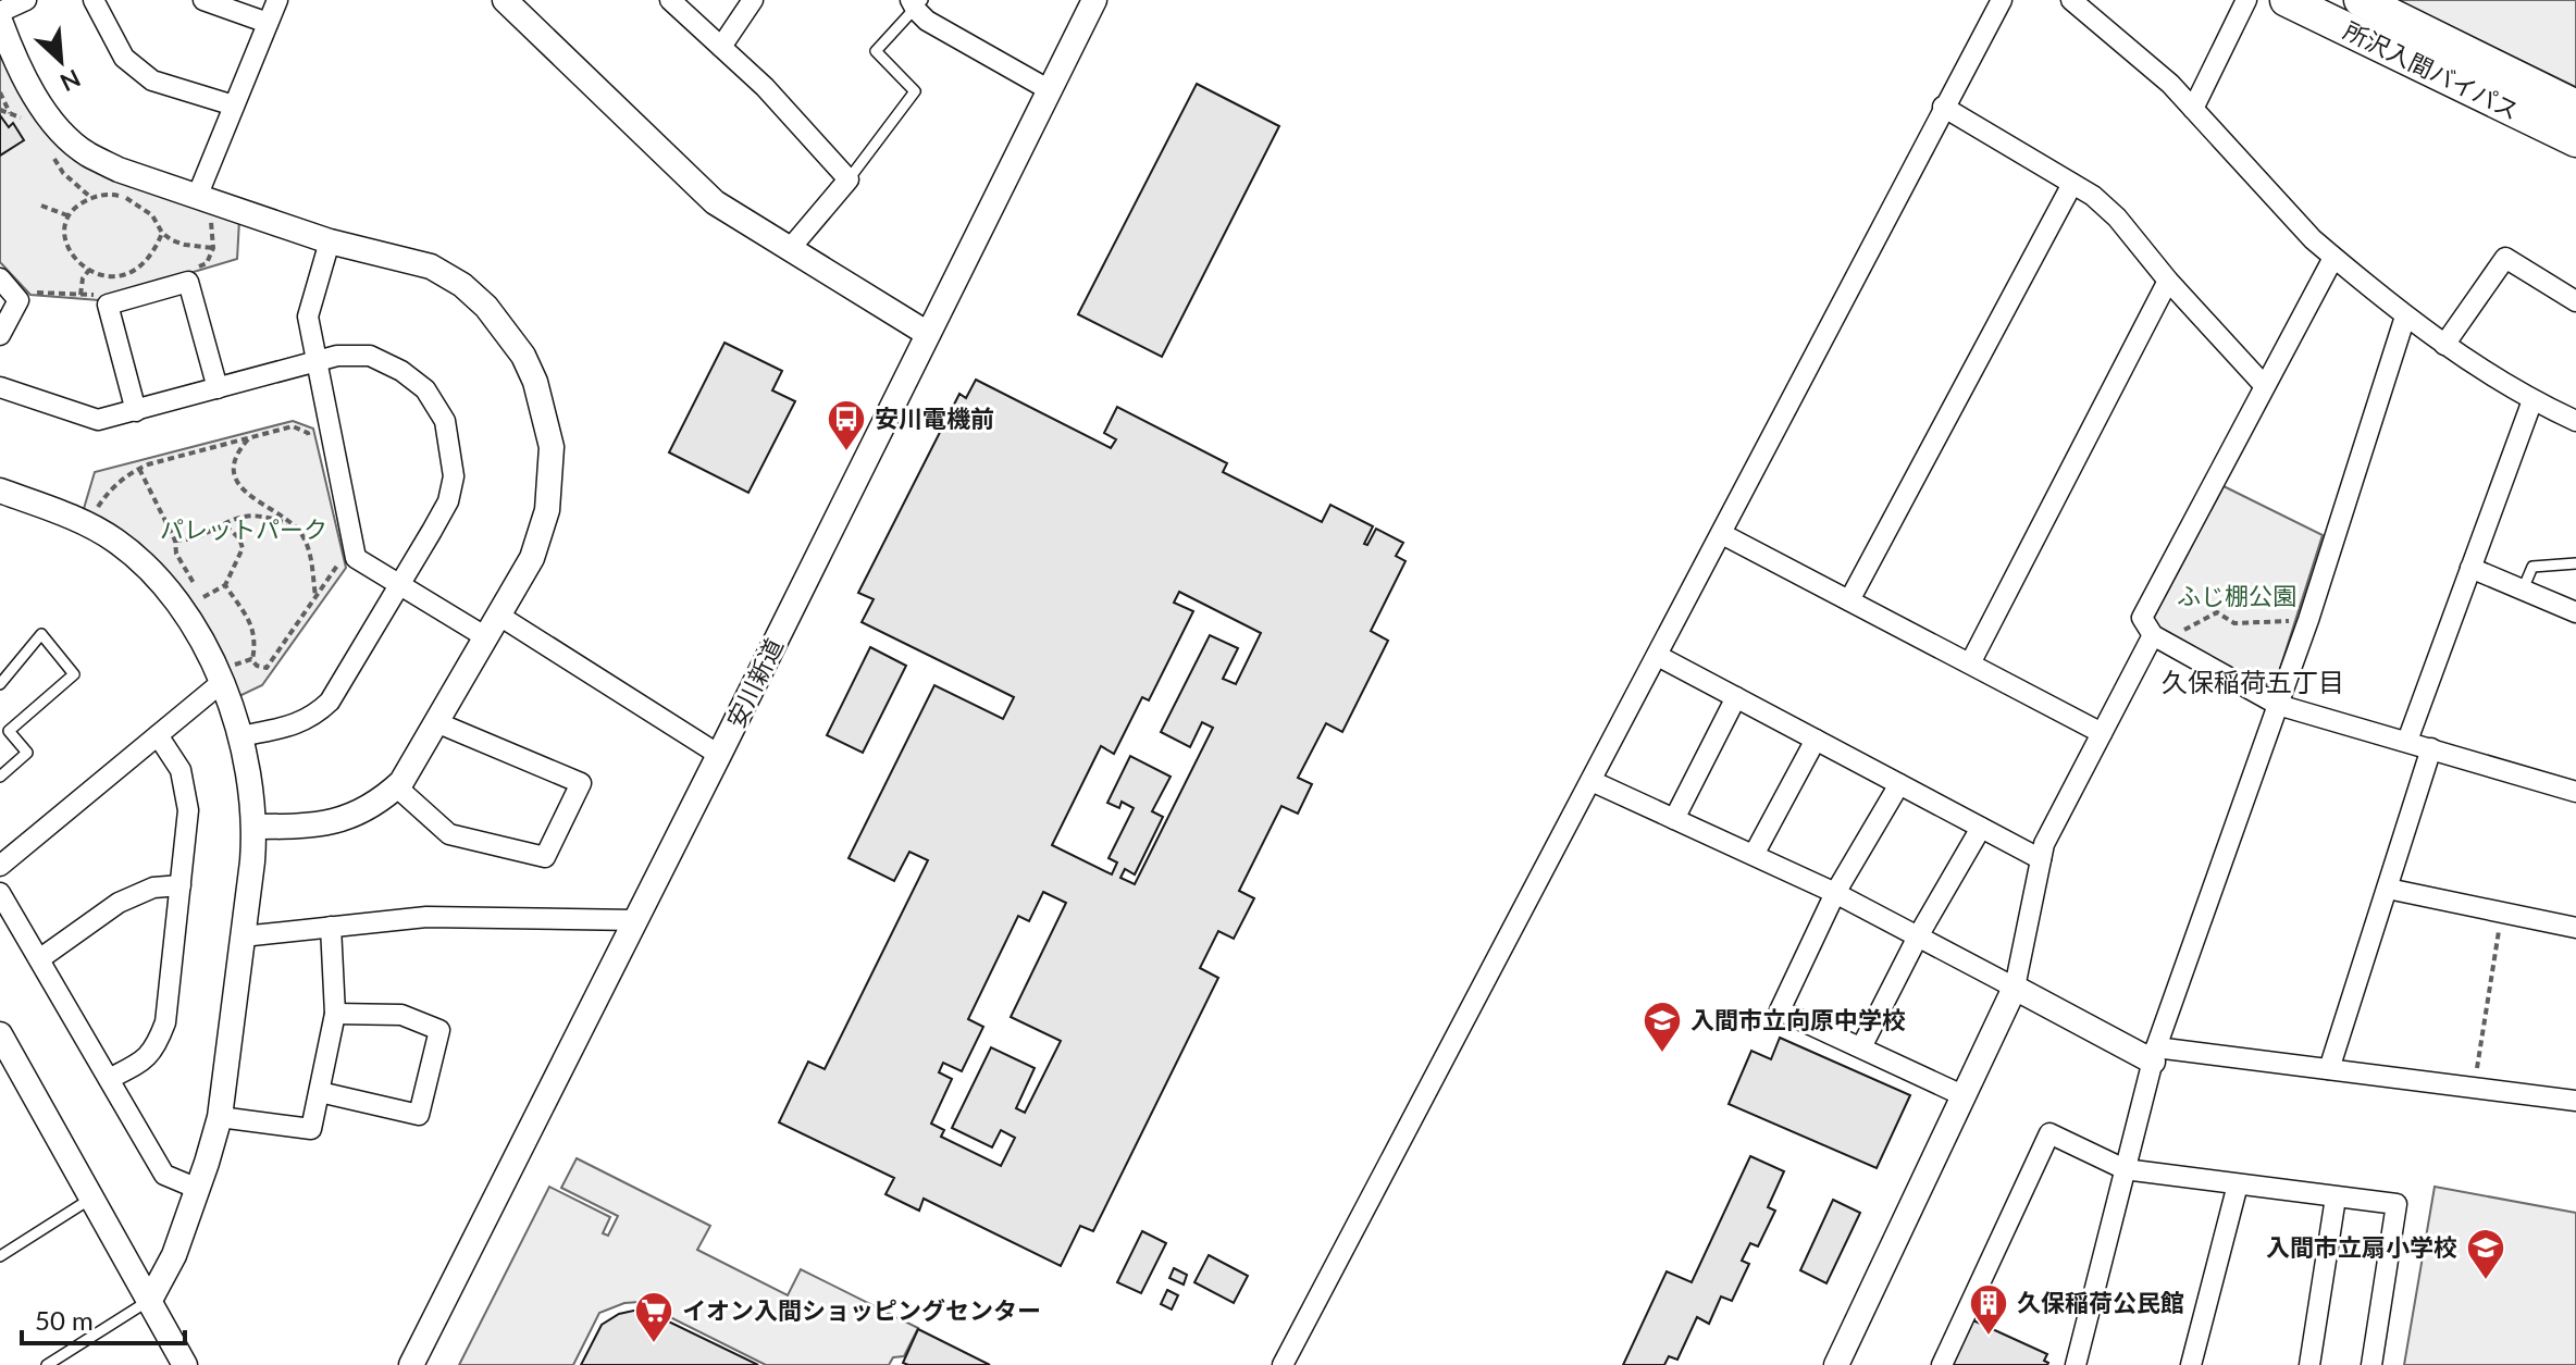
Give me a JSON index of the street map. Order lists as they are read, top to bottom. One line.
{"streets":{"highway":["所沢入間バイパス"],"street":["安川新道"]},"districts":["久保稲荷五丁目"],"parks":["パレットパーク","ふじ棚公園"],"places":{"bus stop":["安川電機前"],"school or university":["入間市立向原中学校","入間市立扇小学校"],"building":["久保稲荷公民館"],"supermarket":["イオン入間ショッピングセンター"]},"scale_bar":"50 m","north":"bottom right"}
